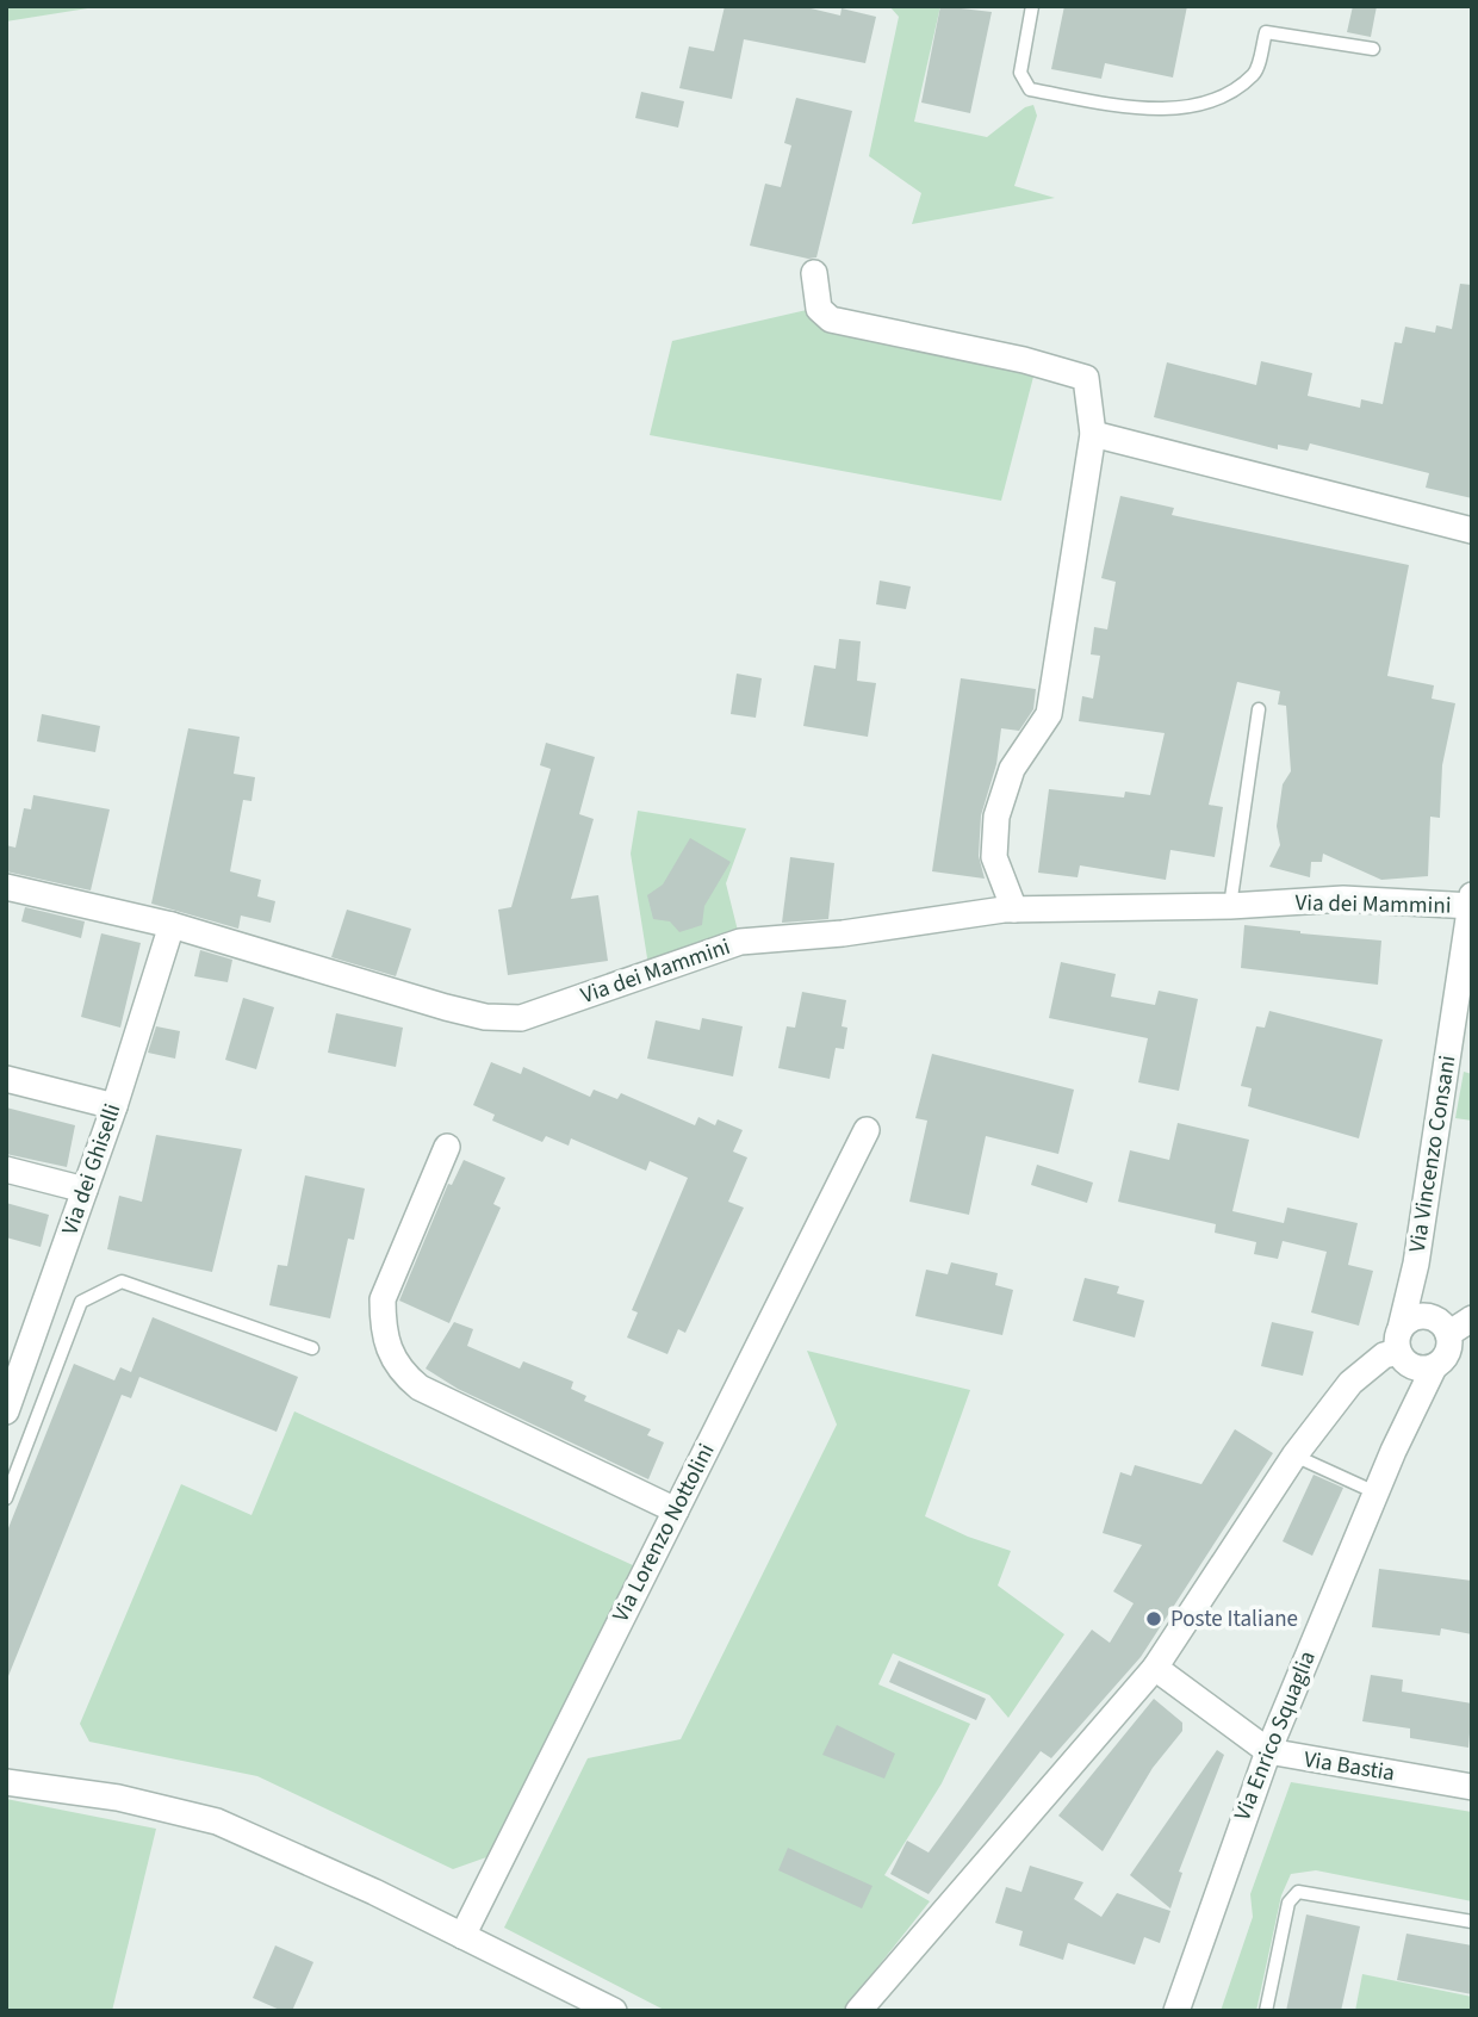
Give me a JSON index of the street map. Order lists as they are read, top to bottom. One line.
{"streets":{"street":["Via dei Mammini","Via Vincenzo Consani","Via dei Ghiselli","Via Lorenzo Nottolini","Via Enrico Squaglia","Via Bastia"]},"crossings":[["Via dei Mammini","Via Vincenzo Consani"],["Via dei Mammini","Via dei Ghiselli"],["Via Vincenzo Consani","Via Enrico Squaglia"],["Via Enrico Squaglia","Via Bastia"]],"places":["Poste Italiane"]}
